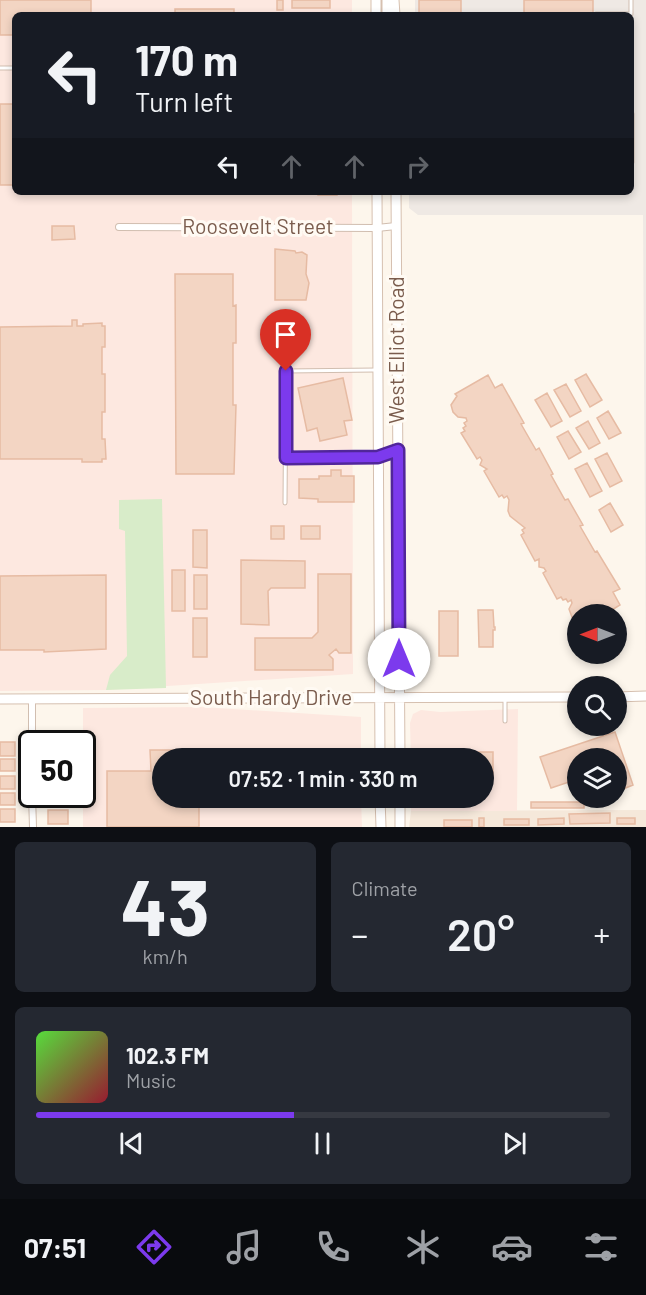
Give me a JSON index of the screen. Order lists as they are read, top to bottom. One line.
{"streets":{"main road":["West Elliot Road","South Hardy Drive"],"street":["Roosevelt Street"]},"crossings":[["Roosevelt Street","West Elliot Road"],["West Elliot Road","South Hardy Drive"]],"north":"left","page":{"turn":["170 m","Turn left"],"limit":"50","trip":"07:52 · 1 min · 330 m","tile":[["43","km/h"],"Climate"],"heat":["−","20°","+"],"song":["102.3 FM","Music"],"tabs":"07:51"}}
